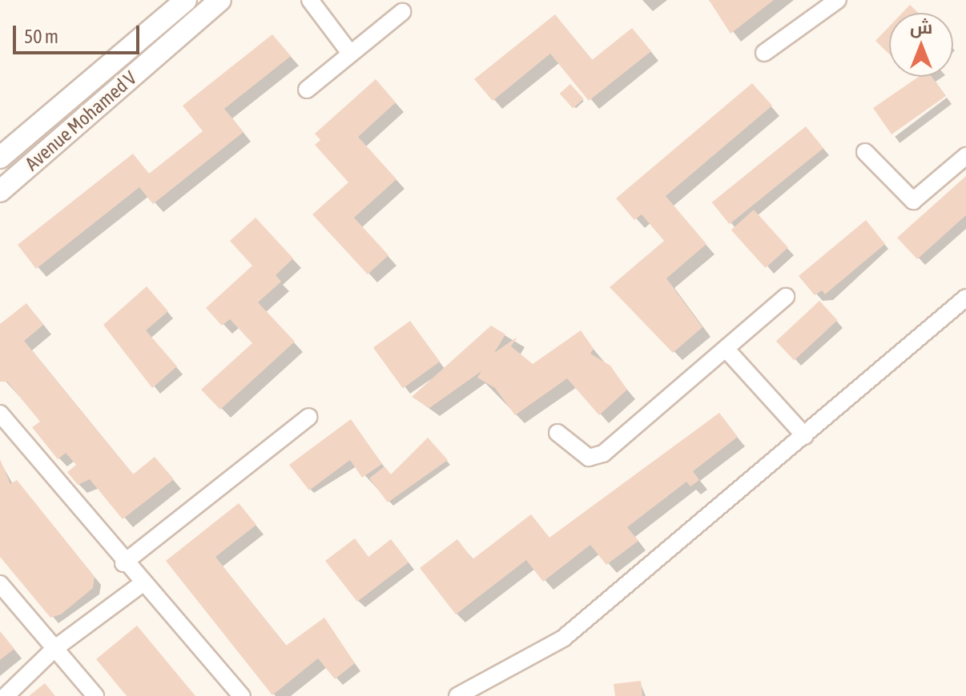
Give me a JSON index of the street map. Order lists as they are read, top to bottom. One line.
{"streets":{"street":["Avenue Mohamed V"]},"scale_bar":"50 m","north":"top"}
